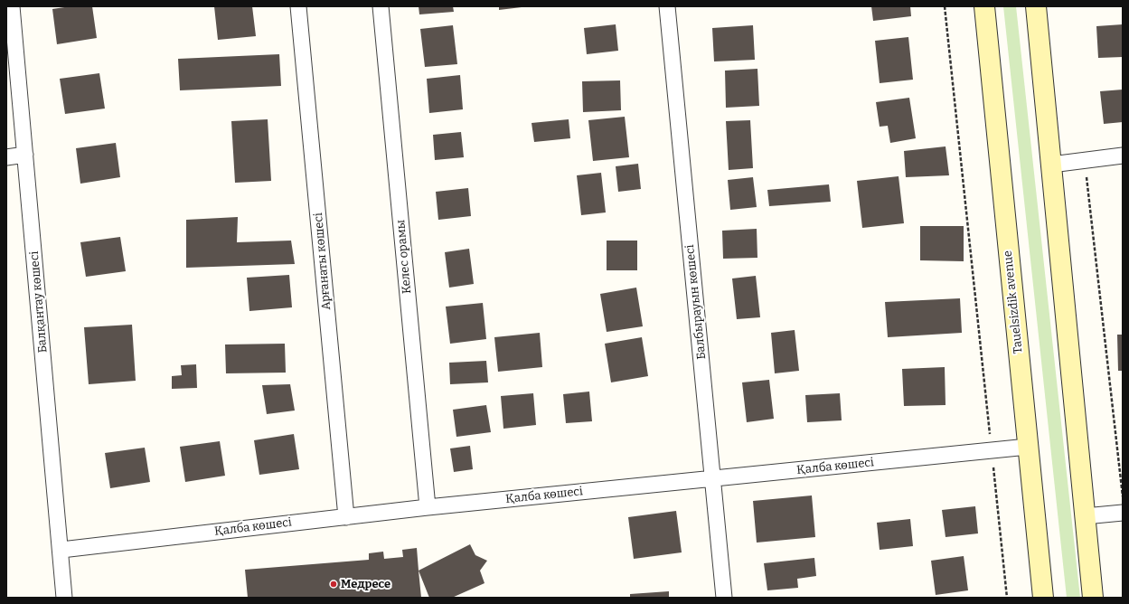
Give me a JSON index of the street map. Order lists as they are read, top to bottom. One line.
{"streets":{"main road":["Tauelsizdik avenue"],"street":["Келес орамы","Арғанаты көшесі","Балқантау көшесі","Балбырауын көшесі","Қалба көшесі"]},"crossings":[["Келес орамы","Қалба көшесі"],["Арғанаты көшесі","Қалба көшесі"],["Балқантау көшесі","Қалба көшесі"],["Балбырауын көшесі","Қалба көшесі"],["Tauelsizdik avenue","Қалба көшесі"]],"places":["Медресе"]}
